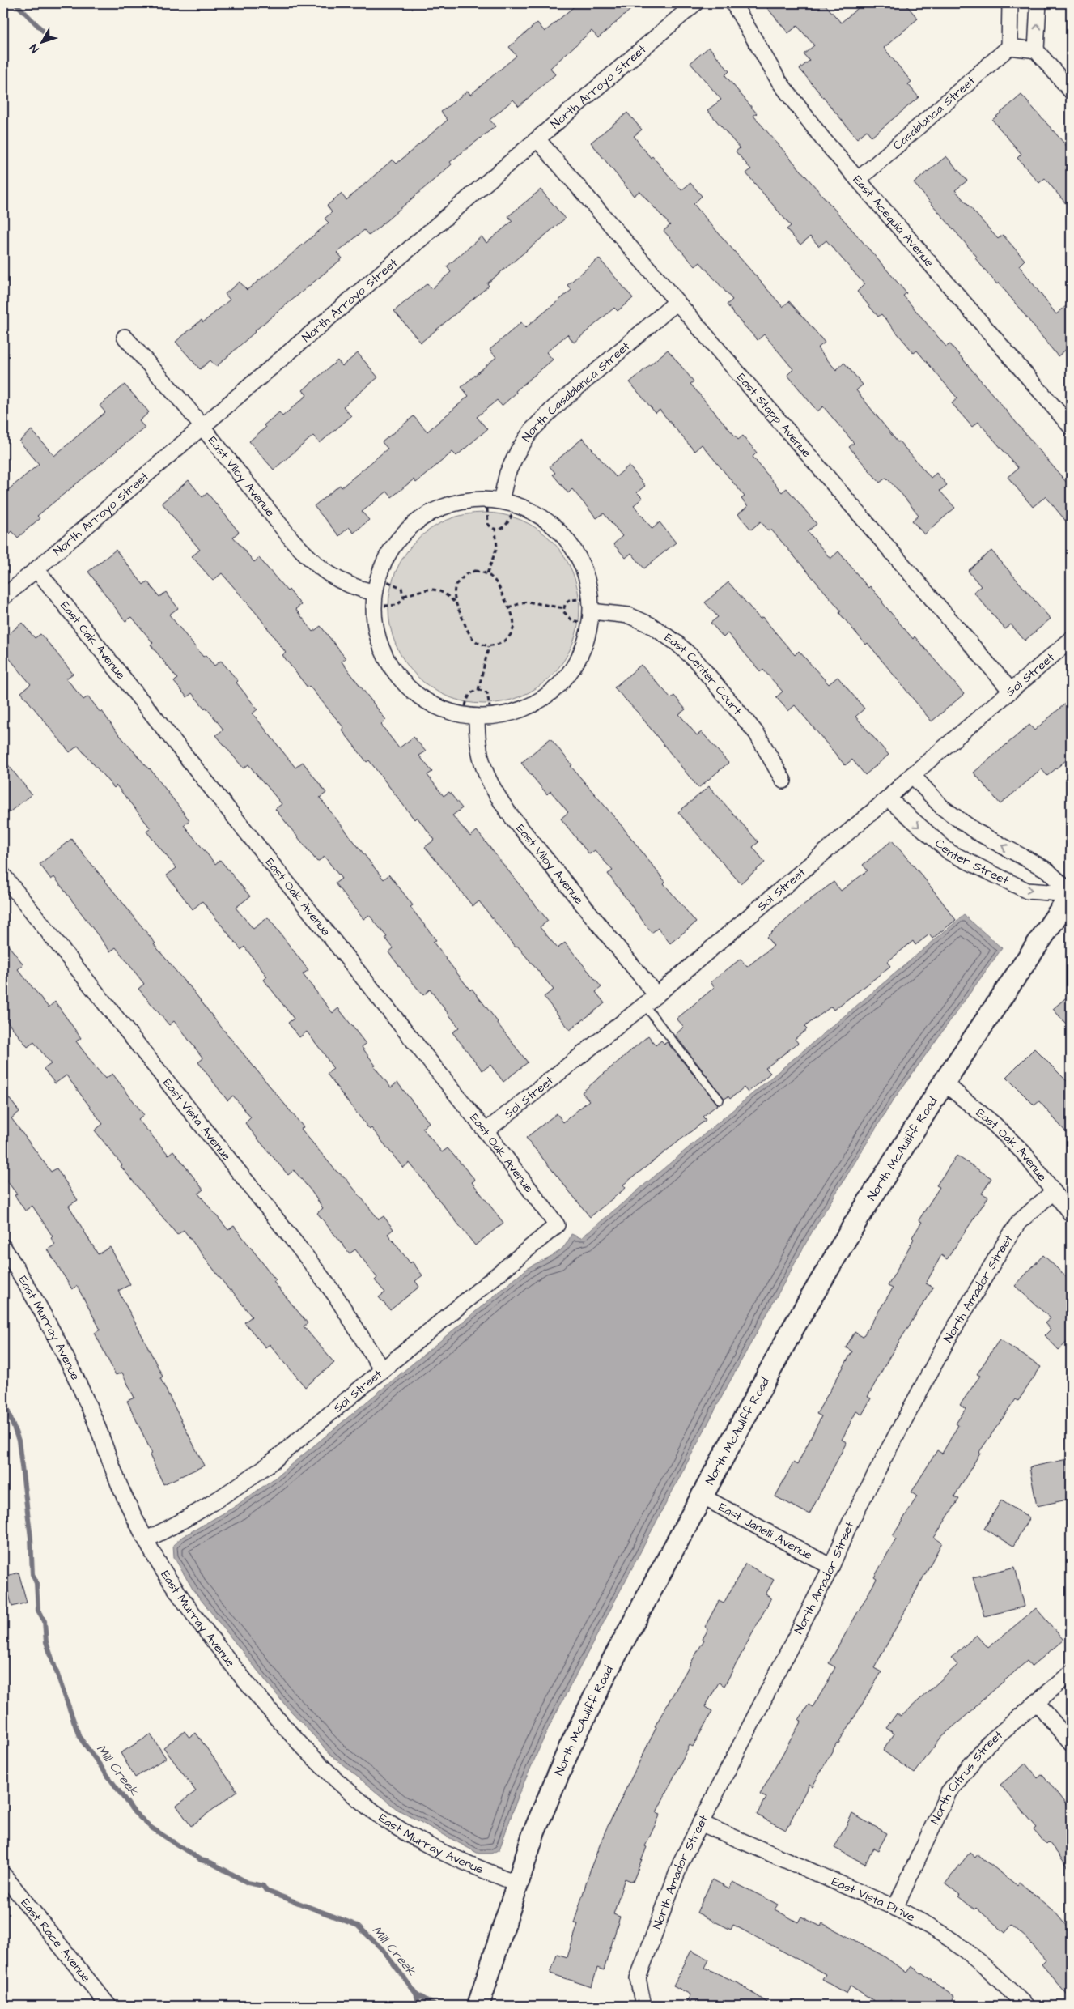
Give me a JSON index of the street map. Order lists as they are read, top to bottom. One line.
{"streets":{"street":["North Arroyo Street","Casablanca Street","East Acequia Avenue","North Casablanca Street","East Stapp Avenue","East Viloy Avenue","East Oak Avenue","Sol Street","East Center Court","Center Street","East Vista Avenue","North McAuliff Road","North Amador Street","East Murray Avenue","East Janelli Avenue","North Citrus Street","East Vista Drive","East Race Avenue"]},"crossings":[["North Arroyo Street","East Stapp Avenue"],["North Arroyo Street","East Viloy Avenue"],["North Arroyo Street","East Oak Avenue"],["Casablanca Street","East Acequia Avenue"],["North Casablanca Street","East Stapp Avenue"],["East Stapp Avenue","Sol Street"],["East Viloy Avenue","Sol Street"],["East Oak Avenue","Sol Street"],["East Oak Avenue","North McAuliff Road"],["East Oak Avenue","North Amador Street"],["Sol Street","Center Street"],["Sol Street","East Vista Avenue"],["Sol Street","East Murray Avenue"],["Center Street","North McAuliff Road"],["North McAuliff Road","East Murray Avenue"],["North McAuliff Road","East Janelli Avenue"],["North Amador Street","East Janelli Avenue"],["North Amador Street","East Vista Drive"],["North Citrus Street","East Vista Drive"]],"water":["Mill Creek"],"north":"bottom left"}
